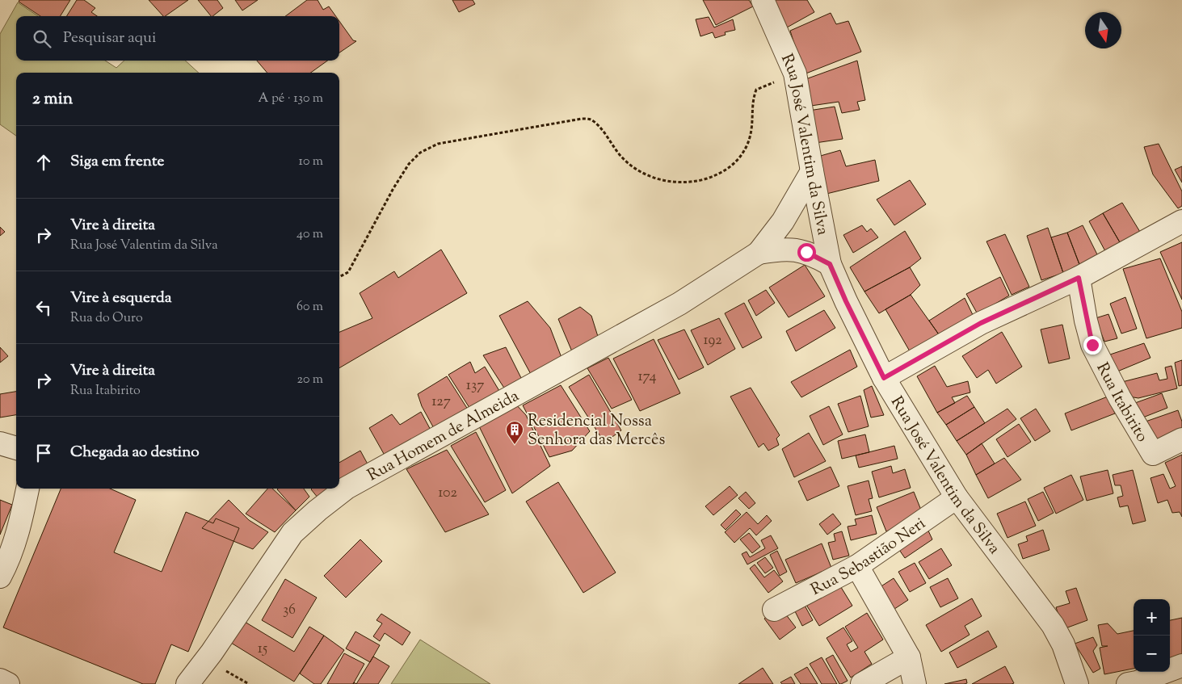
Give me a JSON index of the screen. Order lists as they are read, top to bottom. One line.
{"streets":{"street":["Rua José Valentim da Silva","Rua Itabirito","Rua Homem de Almeida","Rua Sebastião Neri"]},"crossings":[["Rua José Valentim da Silva","Rua Sebastião Neri"]],"places":{"building":["Residencial Nossa Senhora das Mercês"]},"house_numbers":["192","174","137","127","102","36","15"],"north":"bottom","page":{"search":"Pesquisar aqui","heading":["2 min","A pé · 130 m"],"list":[["Siga em frente","10 m"],["Vire à direita","Rua José Valentim da Silva","40 m"],["Vire à esquerda","Rua do Ouro","60 m"],["Vire à direita","Rua Itabirito","20 m"],"Chegada ao destino"],"map_buttons":["+","−"]}}
